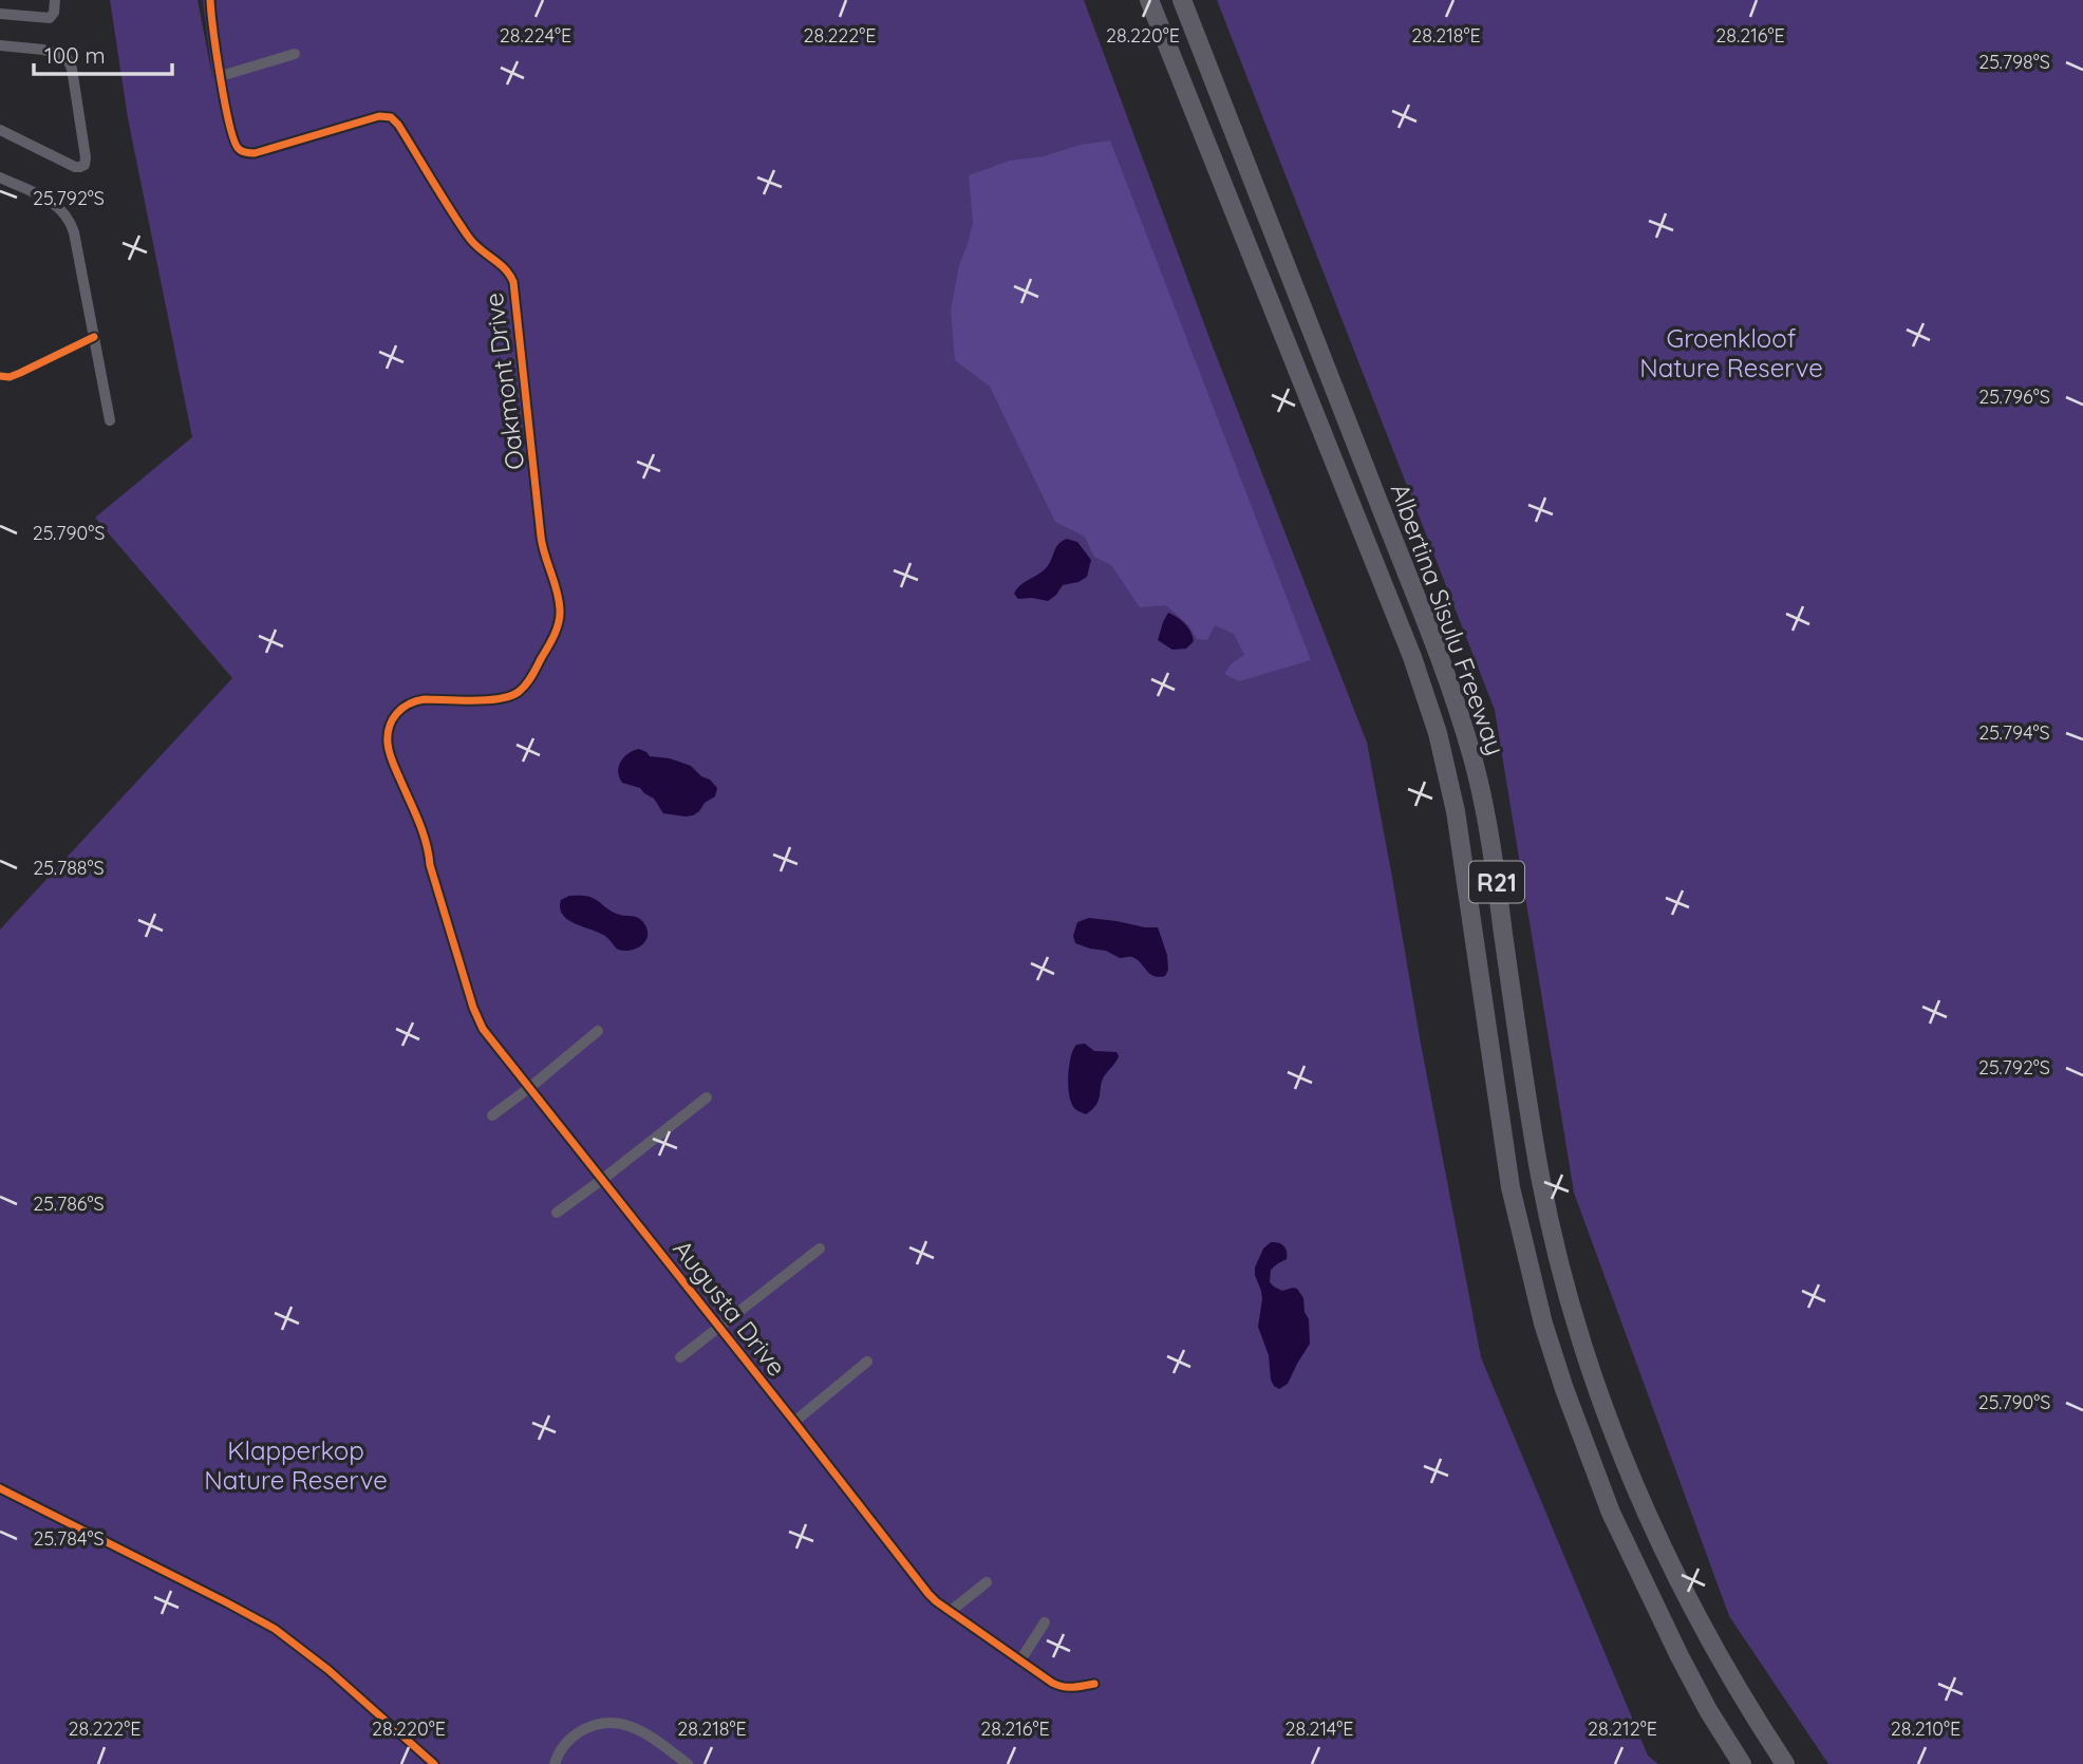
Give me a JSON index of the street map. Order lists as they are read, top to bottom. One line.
{"streets":{"highway":["Albertina Sisulu Freeway","R21"],"street":["Oakmont Drive","Augusta Drive"]},"crossings":[["Oakmont Drive","Augusta Drive"]],"parks":["Groenkloof Nature Reserve","Klapperkop Nature Reserve"],"scale_bar":"100 m","coordinates":["28.224°E","28.222°E","28.220°E","28.218°E","28.216°E","25.798°S","25.792°S","25.796°S","25.790°S","25.794°S","25.788°S","25.786°S","25.784°S","28.214°E","28.212°E","28.210°E"]}
